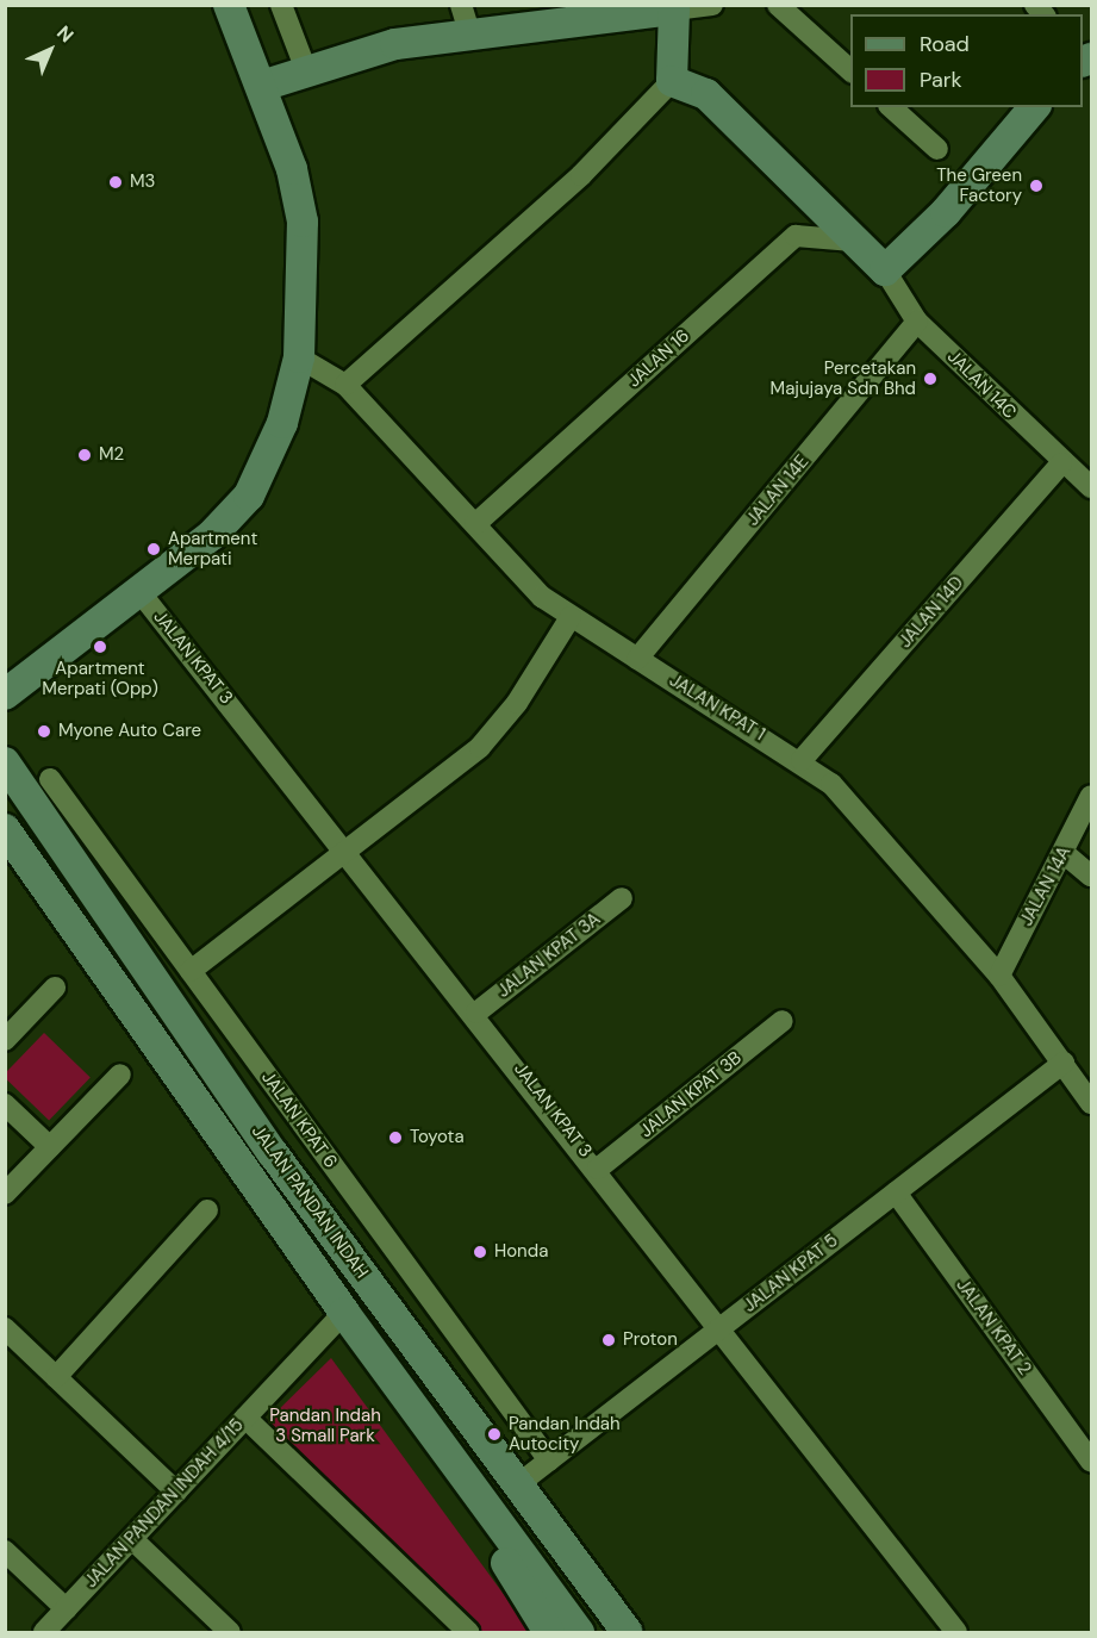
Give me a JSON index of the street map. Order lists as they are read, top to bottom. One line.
{"streets":{"main road":["JALAN PANDAN INDAH"],"street":["JALAN 16","JALAN 14C","JALAN 14E","JALAN 14D","JALAN KPAT 3","JALAN KPAT 1","JALAN 14A","JALAN KPAT 3A","JALAN KPAT 3B","JALAN KPAT 6","JALAN KPAT 5","JALAN KPAT 2","JALAN PANDAN INDAH 4/15"]},"crossings":[["JALAN 16","JALAN KPAT 1"],["JALAN 14C","JALAN 14E"],["JALAN 14C","JALAN 14D"],["JALAN 14E","JALAN KPAT 1"],["JALAN 14D","JALAN KPAT 1"],["JALAN KPAT 3","JALAN KPAT 3A"],["JALAN KPAT 3","JALAN KPAT 3B"],["JALAN KPAT 3","JALAN KPAT 5"],["JALAN KPAT 1","JALAN 14A"],["JALAN KPAT 1","JALAN KPAT 5"],["JALAN KPAT 6","JALAN KPAT 5"],["JALAN PANDAN INDAH","JALAN KPAT 5"],["JALAN PANDAN INDAH","JALAN PANDAN INDAH 4/15"],["JALAN KPAT 5","JALAN KPAT 2"]],"parks":["Pandan Indah 3 Small Park"],"places":["M3","The Green Factory","Percetakan Majujaya Sdn Bhd","M2","Apartment Merpati","Apartment Merpati (Opp)","Myone Auto Care","Toyota","Honda","Proton","Pandan Indah Autocity"],"legend":["Road","Park"],"north":"top right"}
